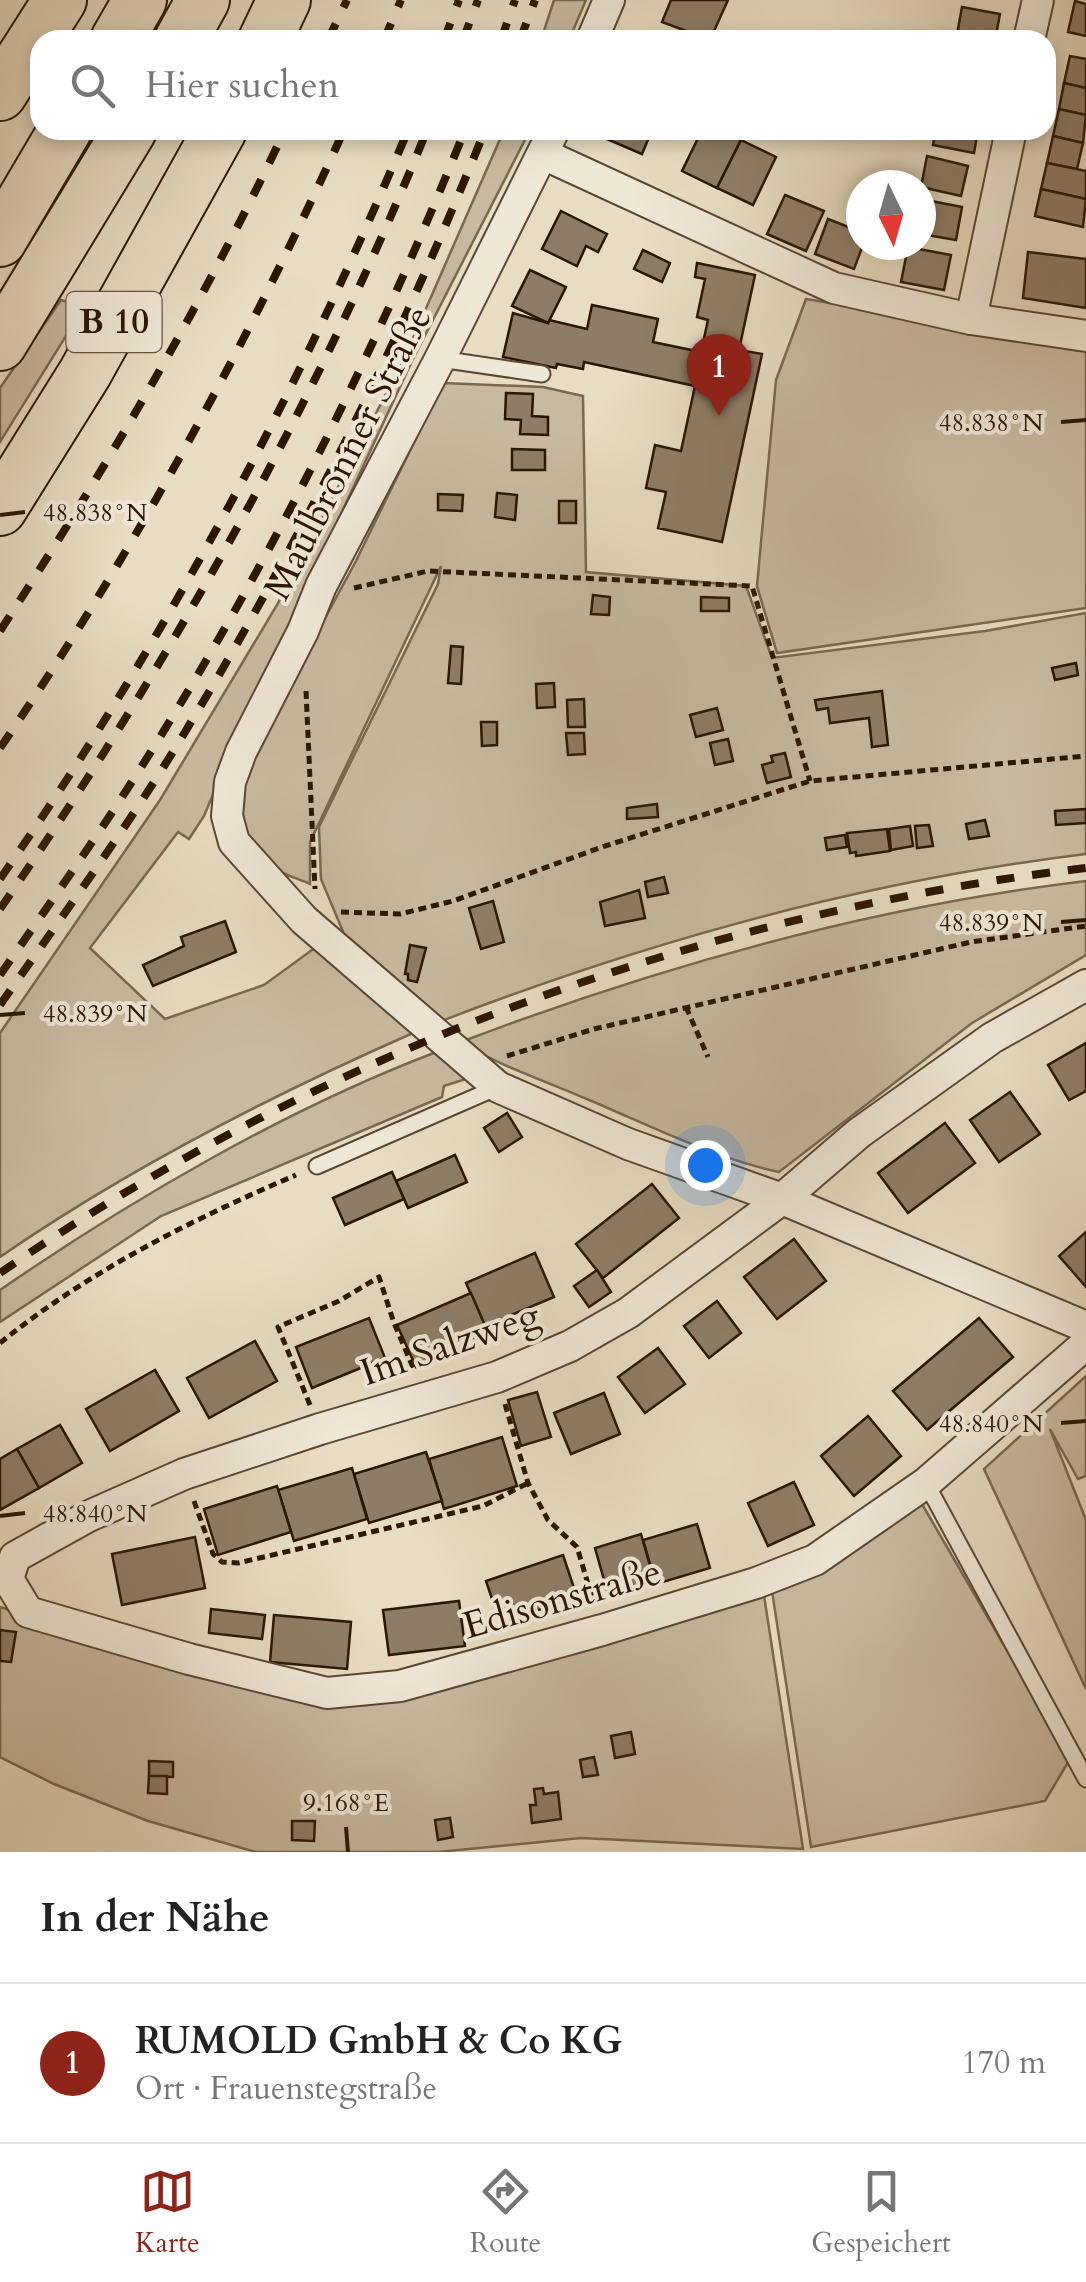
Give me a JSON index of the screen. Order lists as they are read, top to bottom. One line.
{"streets":{"highway":["B 10"],"street":["Maulbronner Straße","Im Salzweg","Edisonstraße"]},"crossings":[["Im Salzweg","Edisonstraße"]],"north":"bottom","page":{"search":"Hier suchen","pins":"1","heading":"In der Nähe","list":[{"mark":"1","name":"RUMOLD GmbH & Co KG","note":"Ort · Frauenstegstraße","value":"170 m"}],"nav":["Karte","Route","Gespeichert"]},"coordinates":["48.838°N","48.839°N","48.840°N","9.168°E"]}
